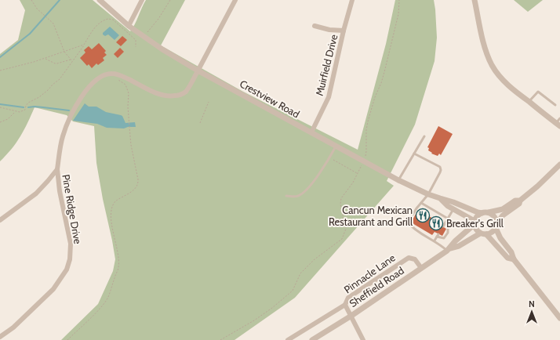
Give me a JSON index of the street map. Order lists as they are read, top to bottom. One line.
{"streets":{"street":["Muirfield Drive","Crestview Road","Pine Ridge Drive","Pinnacle Lane","Sheffield Road"]},"crossings":[["Muirfield Drive","Crestview Road"],["Crestview Road","Sheffield Road"],["Pinnacle Lane","Sheffield Road"]],"places":{"restaurant":["Cancun Mexican Restaurant and Grill","Breaker's Grill"]},"north":"top"}
